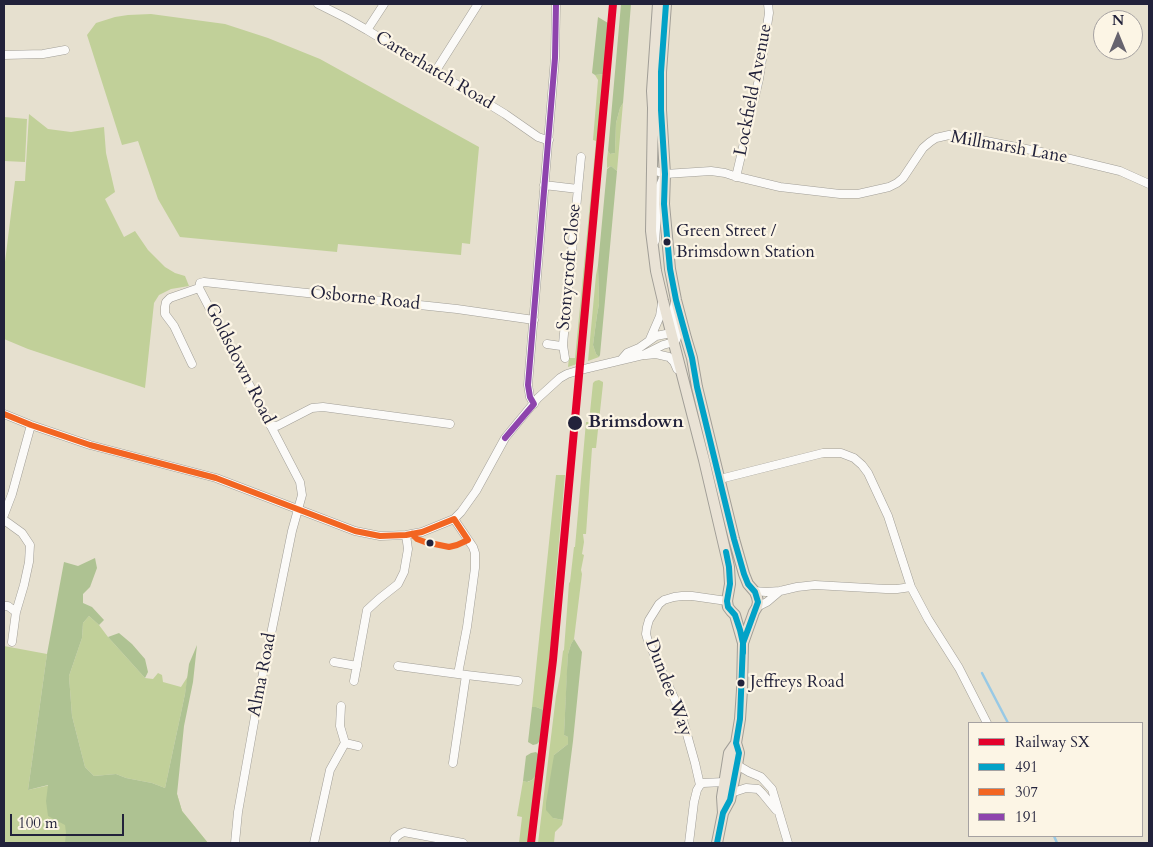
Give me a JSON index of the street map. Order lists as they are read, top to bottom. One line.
{"streets":{"street":["Carterhatch Road","Lockfield Avenue","Millmarsh Lane","Stonycroft Close","Osborne Road","Goldsdown Road","Alma Road","Dundee Way"]},"crossings":[["Lockfield Avenue","Millmarsh Lane"],["Osborne Road","Goldsdown Road"],["Goldsdown Road","Alma Road"]],"places":["Green Street / Brimsdown Station","Brimsdown","Jeffreys Road"],"lines":["rail line SX","transit line 491","transit line 191","transit line 307"],"legend":["Railway SX","491","307","191"],"scale_bar":"100 m","north":"top"}
